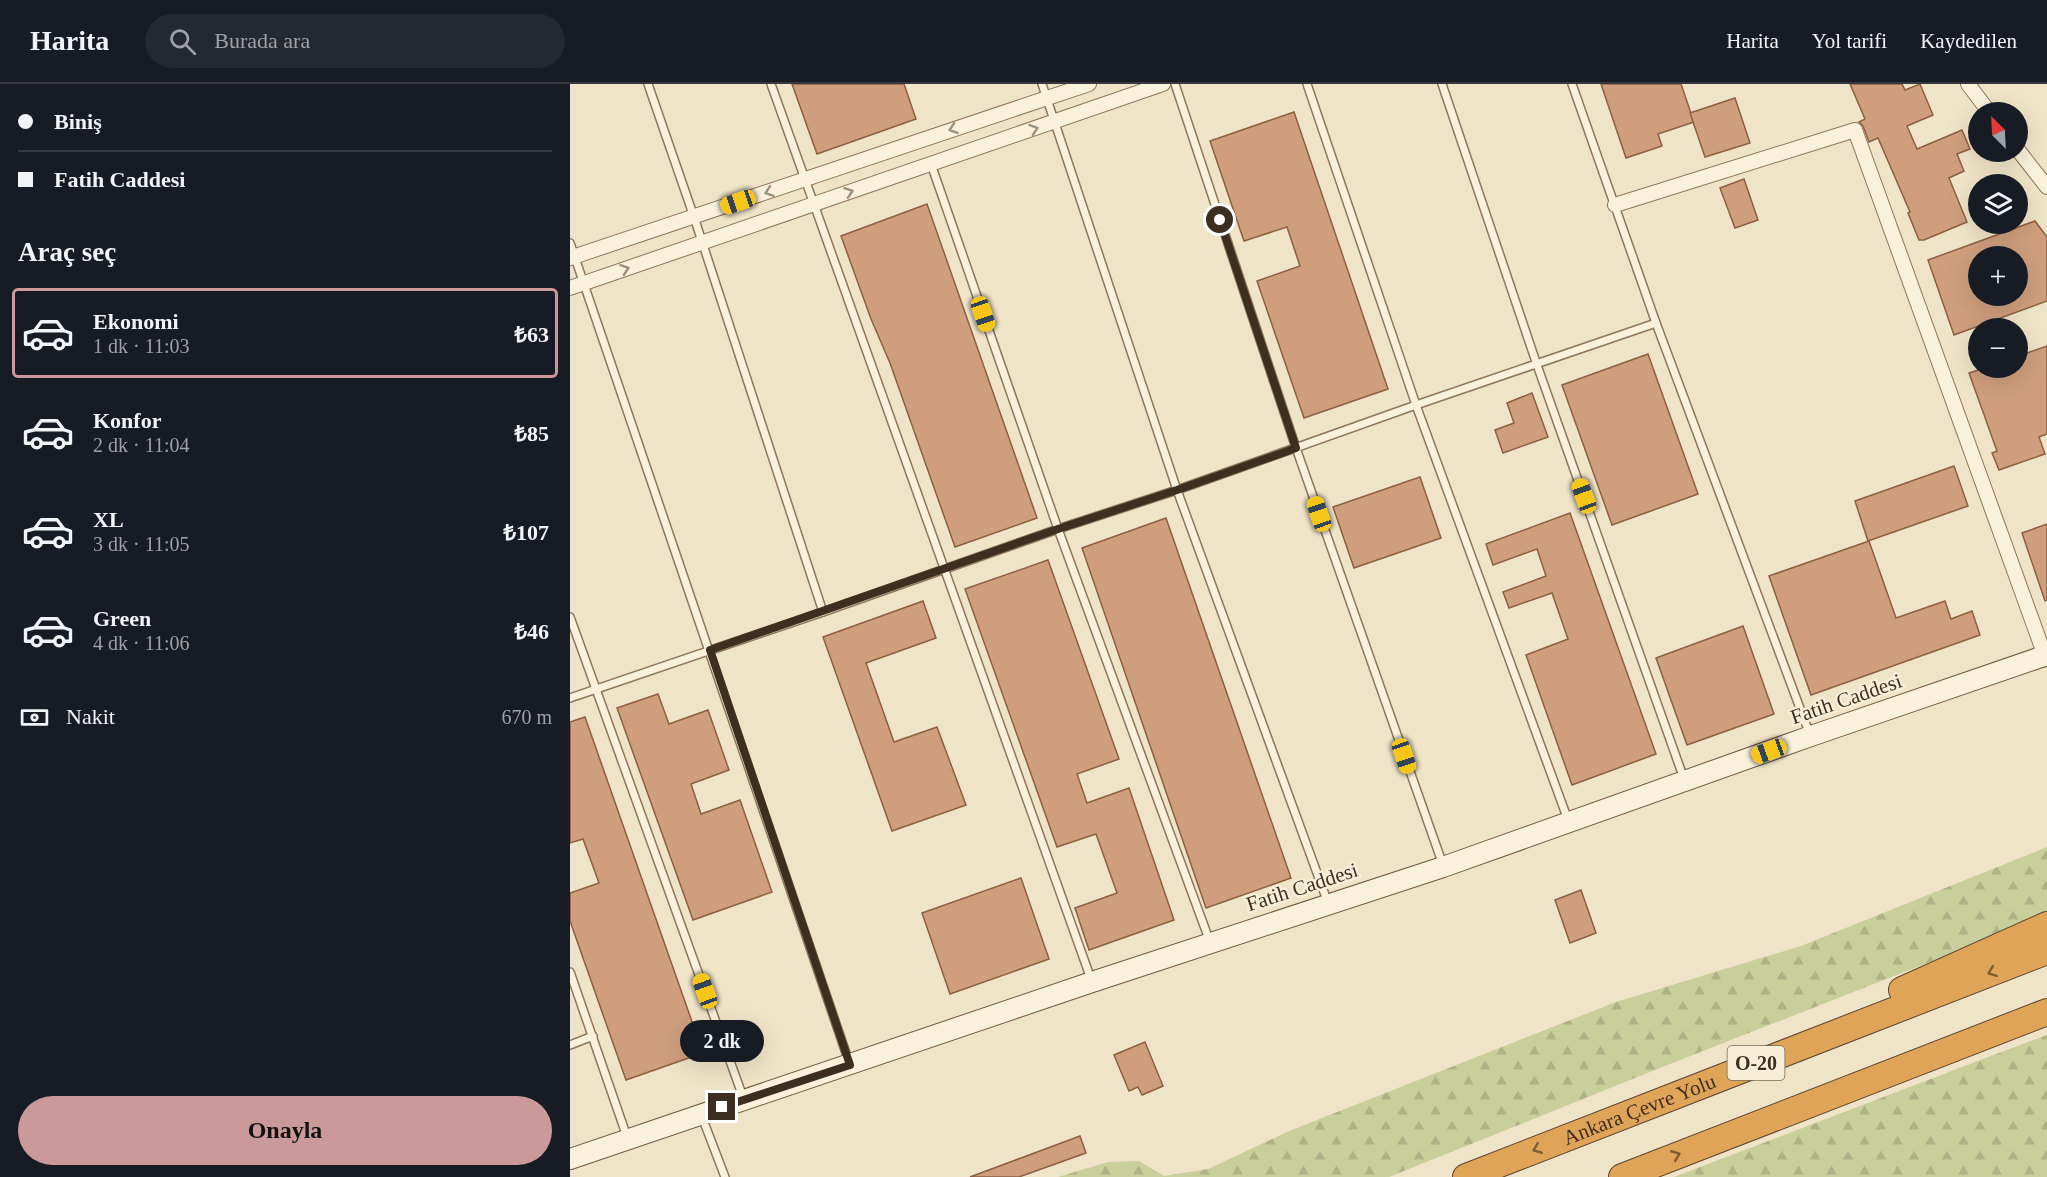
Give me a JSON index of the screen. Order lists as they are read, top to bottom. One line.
{"streets":{"highway":["O-20","Ankara Çevre Yolu"],"street":["Fatih Caddesi"]},"north":"top left","page":{"header":"Harita","search":"Burada ara","nav":["Harita","Yol tarifi","Kaydedilen"],"banner":["Biniş","Fatih Caddesi"],"map_buttons":["+","−"],"heading":"Araç seç","list":[{"name":"Ekonomi","note":"1 dk · 11:03","value":"₺63"},{"name":"Konfor","note":"2 dk · 11:04","value":"₺85"},{"name":"XL","note":"3 dk · 11:05","value":"₺107"},{"name":"Green","note":"4 dk · 11:06","value":"₺46"}],"pay":["Nakit","670 m"],"bubble":"2 dk","buttons":"Onayla"}}
